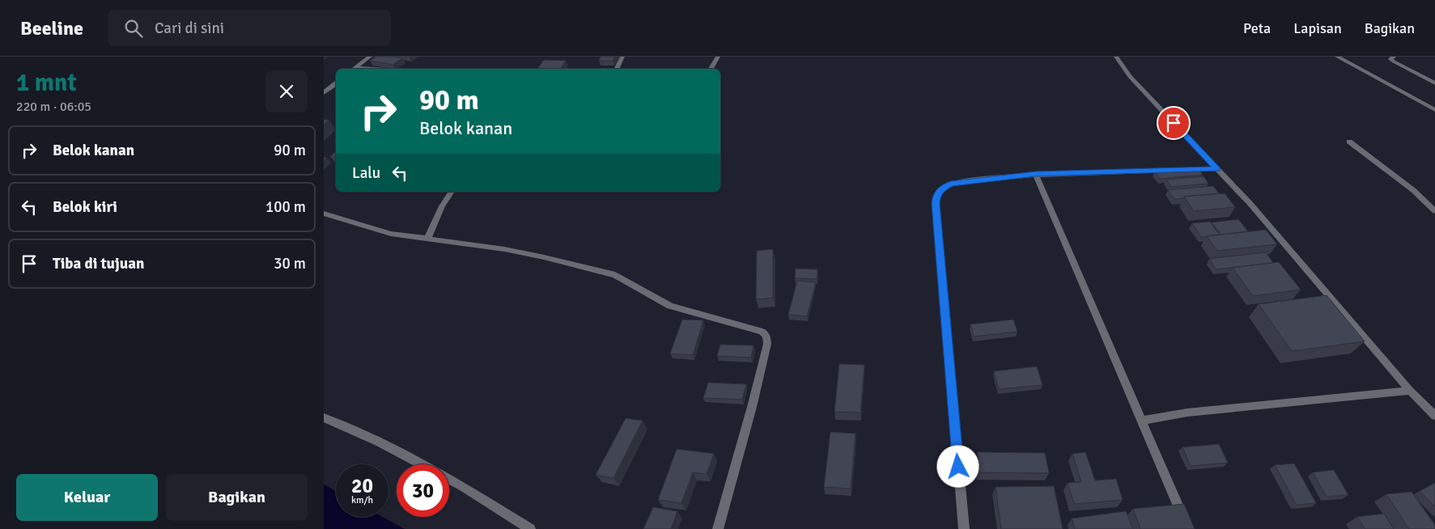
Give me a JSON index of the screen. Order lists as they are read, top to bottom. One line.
{"page":{"header":"Beeline","search":"Cari di sini","nav":["Peta","Lapisan","Bagikan"],"heading":["1 mnt","220 m · 06:05"],"turn":["90 m","Belok kanan"],"list":[{"name":"Belok kanan","value":"90 m"},{"name":"Belok kiri","value":"100 m"},{"name":"Tiba di tujuan","value":"30 m"}],"then":"Lalu","speed":"20 km/h","limit":"30","buttons":["Keluar","Bagikan"]}}
